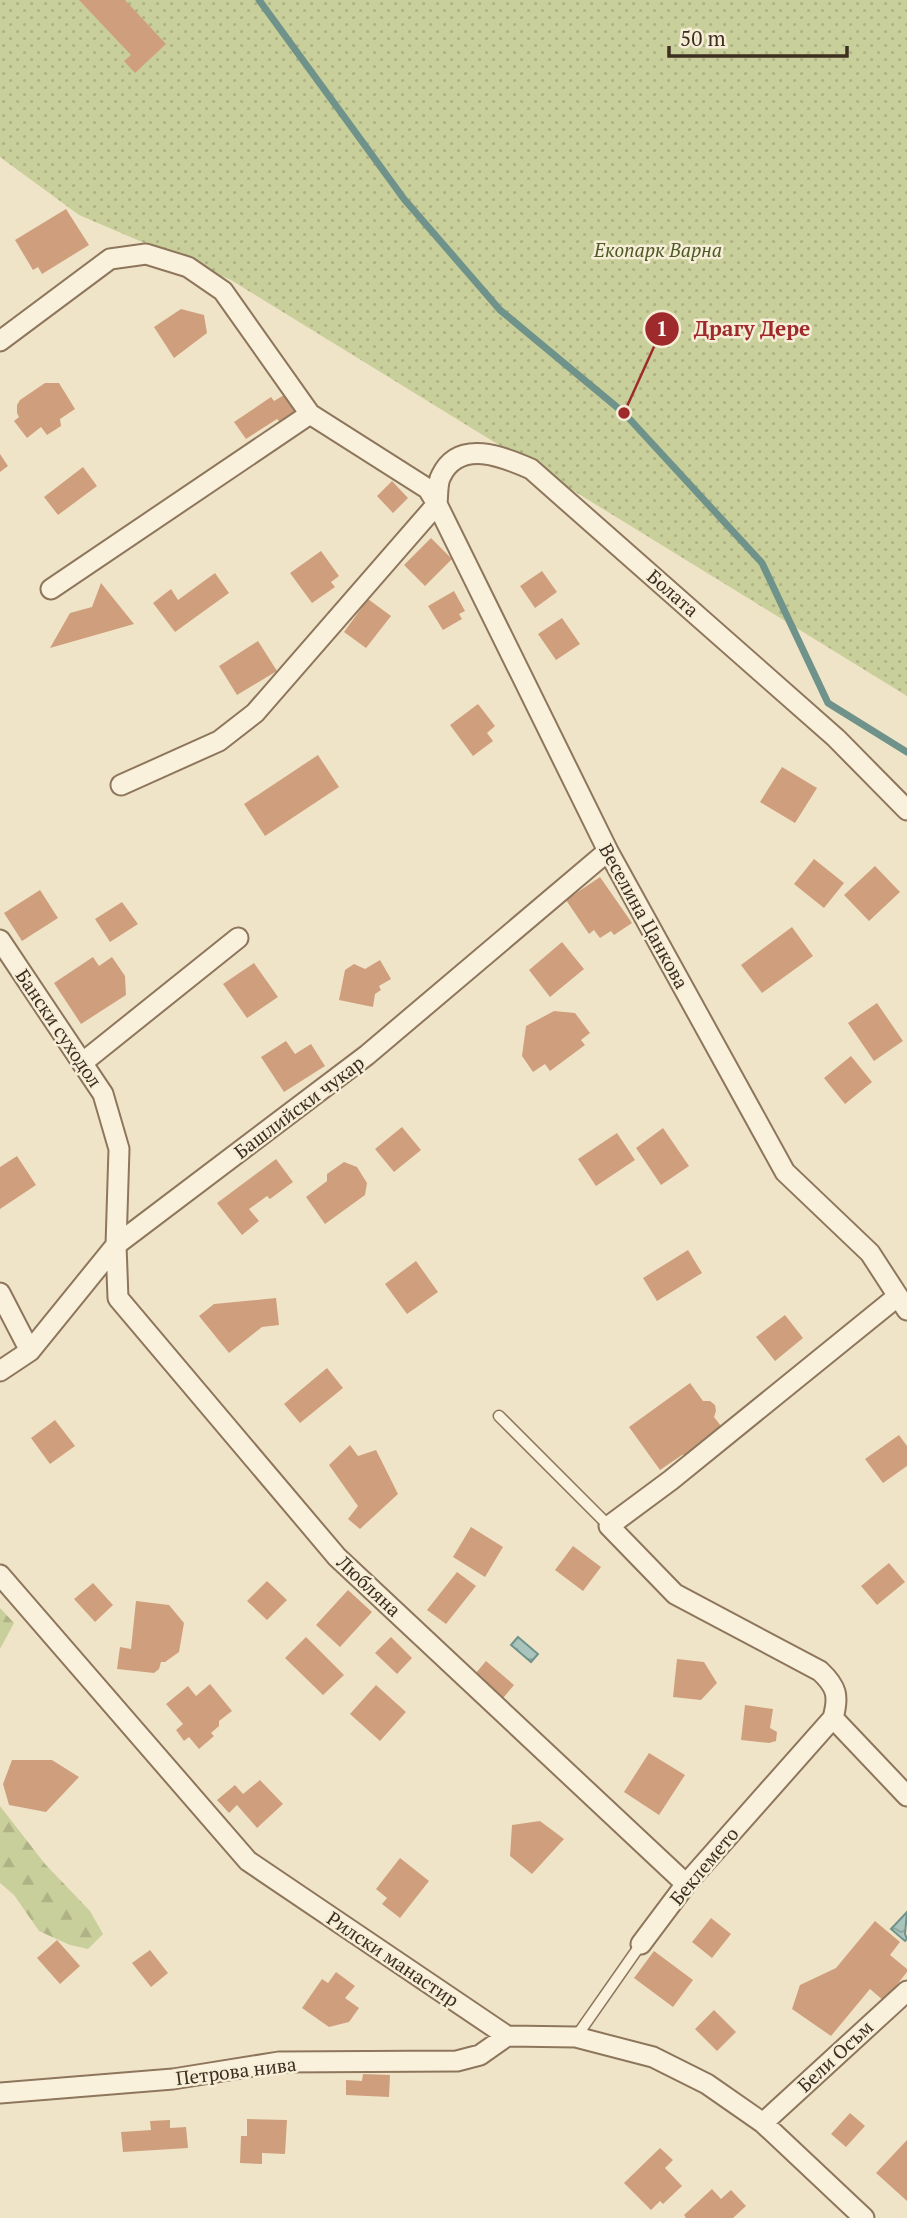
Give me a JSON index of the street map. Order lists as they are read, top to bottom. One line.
{"streets":{"street":["Болата","Веселина Цанкова","Бански суходол","Башлийски чукар","Любляна","Беклемето","Рилски манастир","Бели Осъм","Петрова нива"]},"crossings":[["Болата","Веселина Цанкова"],["Веселина Цанкова","Башлийски чукар"],["Бански суходол","Башлийски чукар"],["Бански суходол","Любляна"],["Башлийски чукар","Любляна"],["Любляна","Беклемето"],["Рилски манастир","Петрова нива"]],"parks":["Екопарк Варна"],"places":["Драгу Дере"],"scale_bar":"50 m"}
